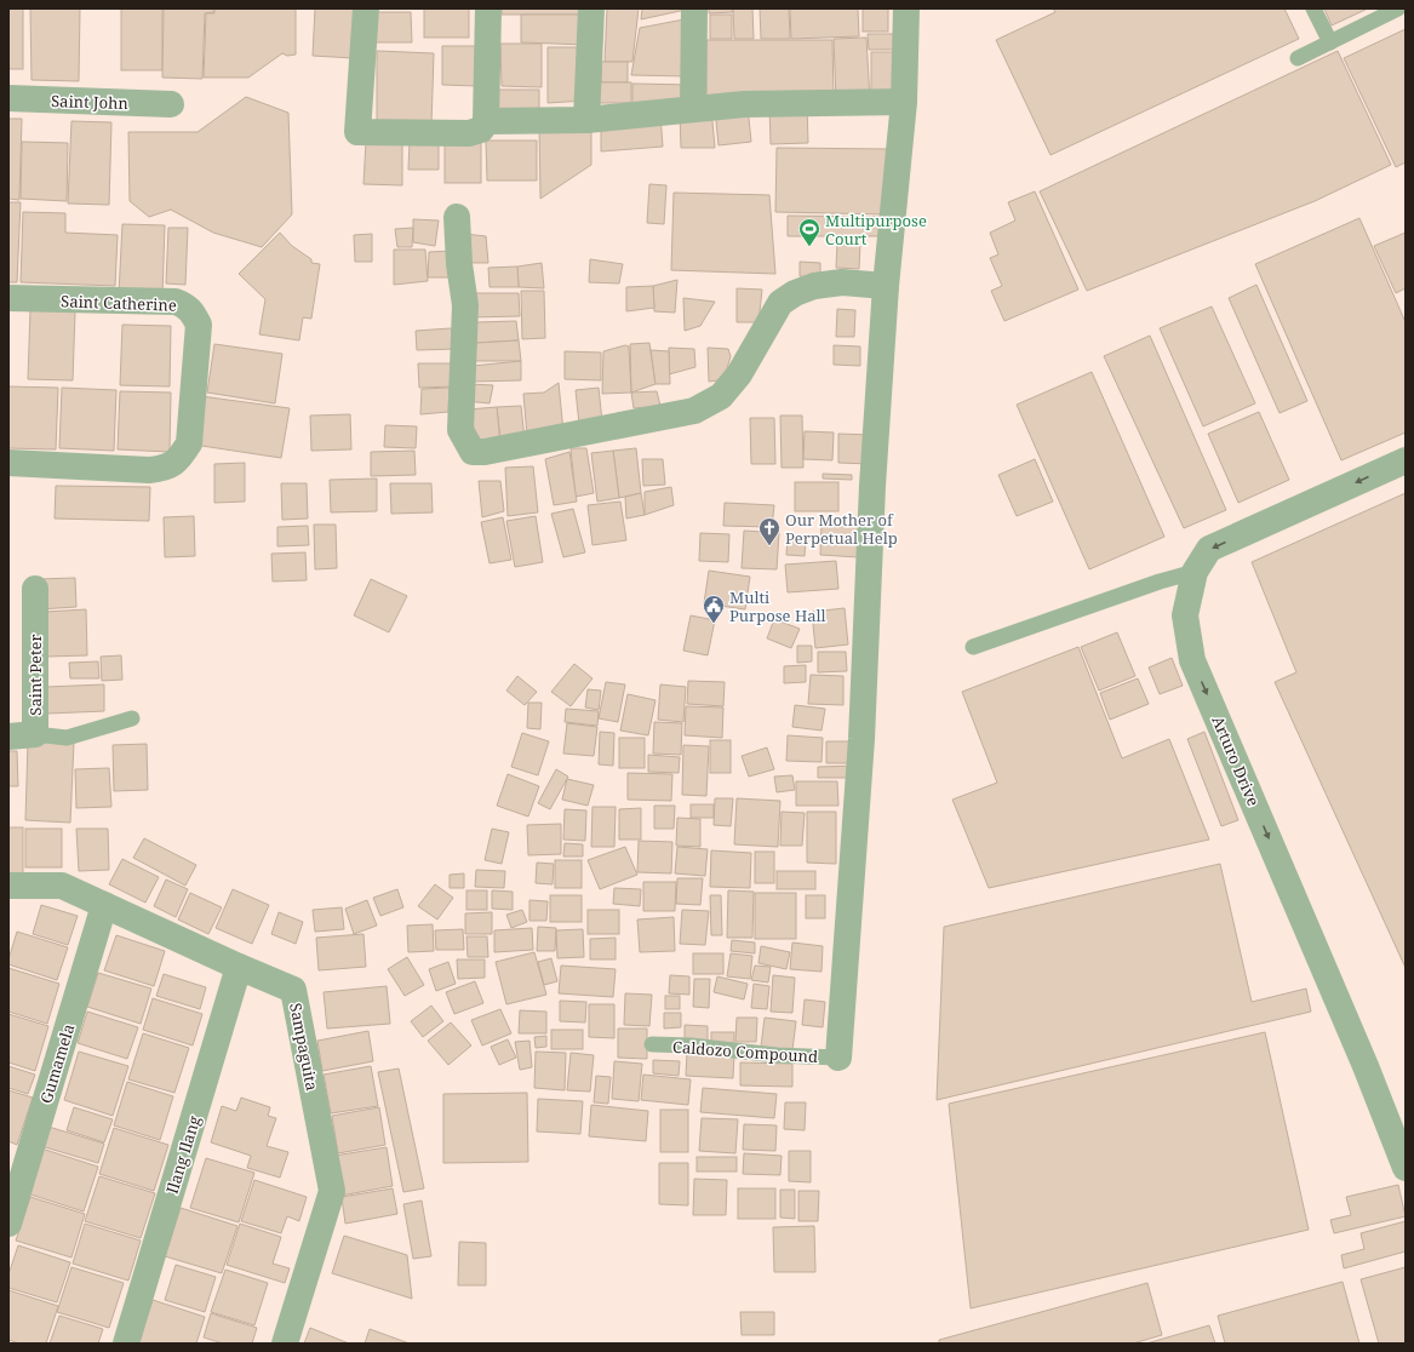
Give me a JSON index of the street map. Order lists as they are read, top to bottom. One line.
{"streets":{"street":["Saint John","Saint Catherine","Saint Peter","Arturo Drive","Sampaguita","Gumamela","Ilang Ilang"],"lane":["Caldozo Compound"]},"crossings":[["Sampaguita","Gumamela"],["Sampaguita","Ilang Ilang"]],"one_way":["Arturo Drive"],"places":{"sports":["Multipurpose Court"],"church":["Our Mother of Perpetual Help"],"public building":["Multi Purpose Hall"]}}
